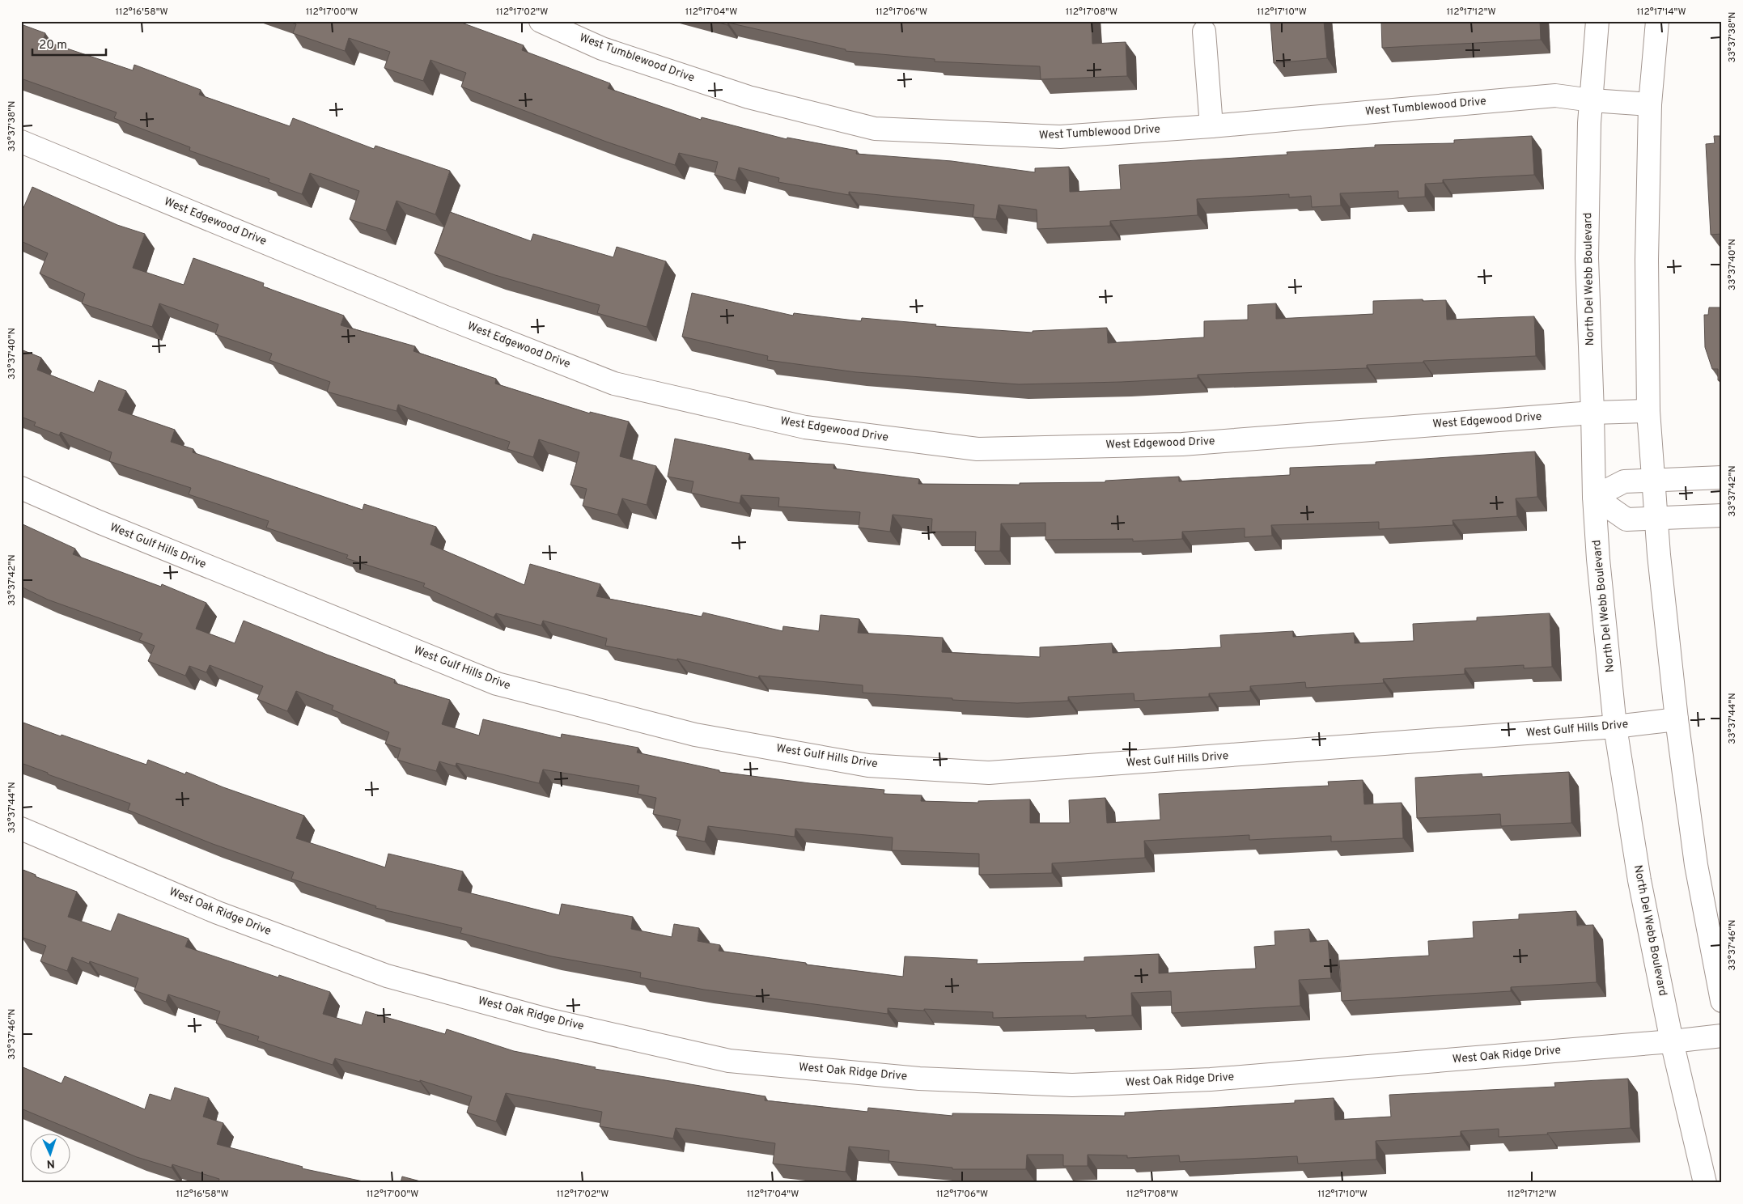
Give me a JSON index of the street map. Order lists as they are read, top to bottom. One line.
{"streets":{"street":["West Tumblewood Drive","West Edgewood Drive","North Del Webb Boulevard","West Gulf Hills Drive","West Oak Ridge Drive"]},"crossings":[["West Tumblewood Drive","North Del Webb Boulevard"],["West Edgewood Drive","North Del Webb Boulevard"],["North Del Webb Boulevard","West Gulf Hills Drive"],["North Del Webb Boulevard","West Oak Ridge Drive"]],"scale_bar":"20 m","north":"bottom","coordinates":["112°16'58\"W","112°17'00\"W","112°17'02\"W","112°17'04\"W","112°17'06\"W","112°17'08\"W","112°17'10\"W","112°17'12\"W","112°17'14\"W","33°37'38\"N","33°37'40\"N","33°37'42\"N","33°37'44\"N","33°37'46\"N"]}
